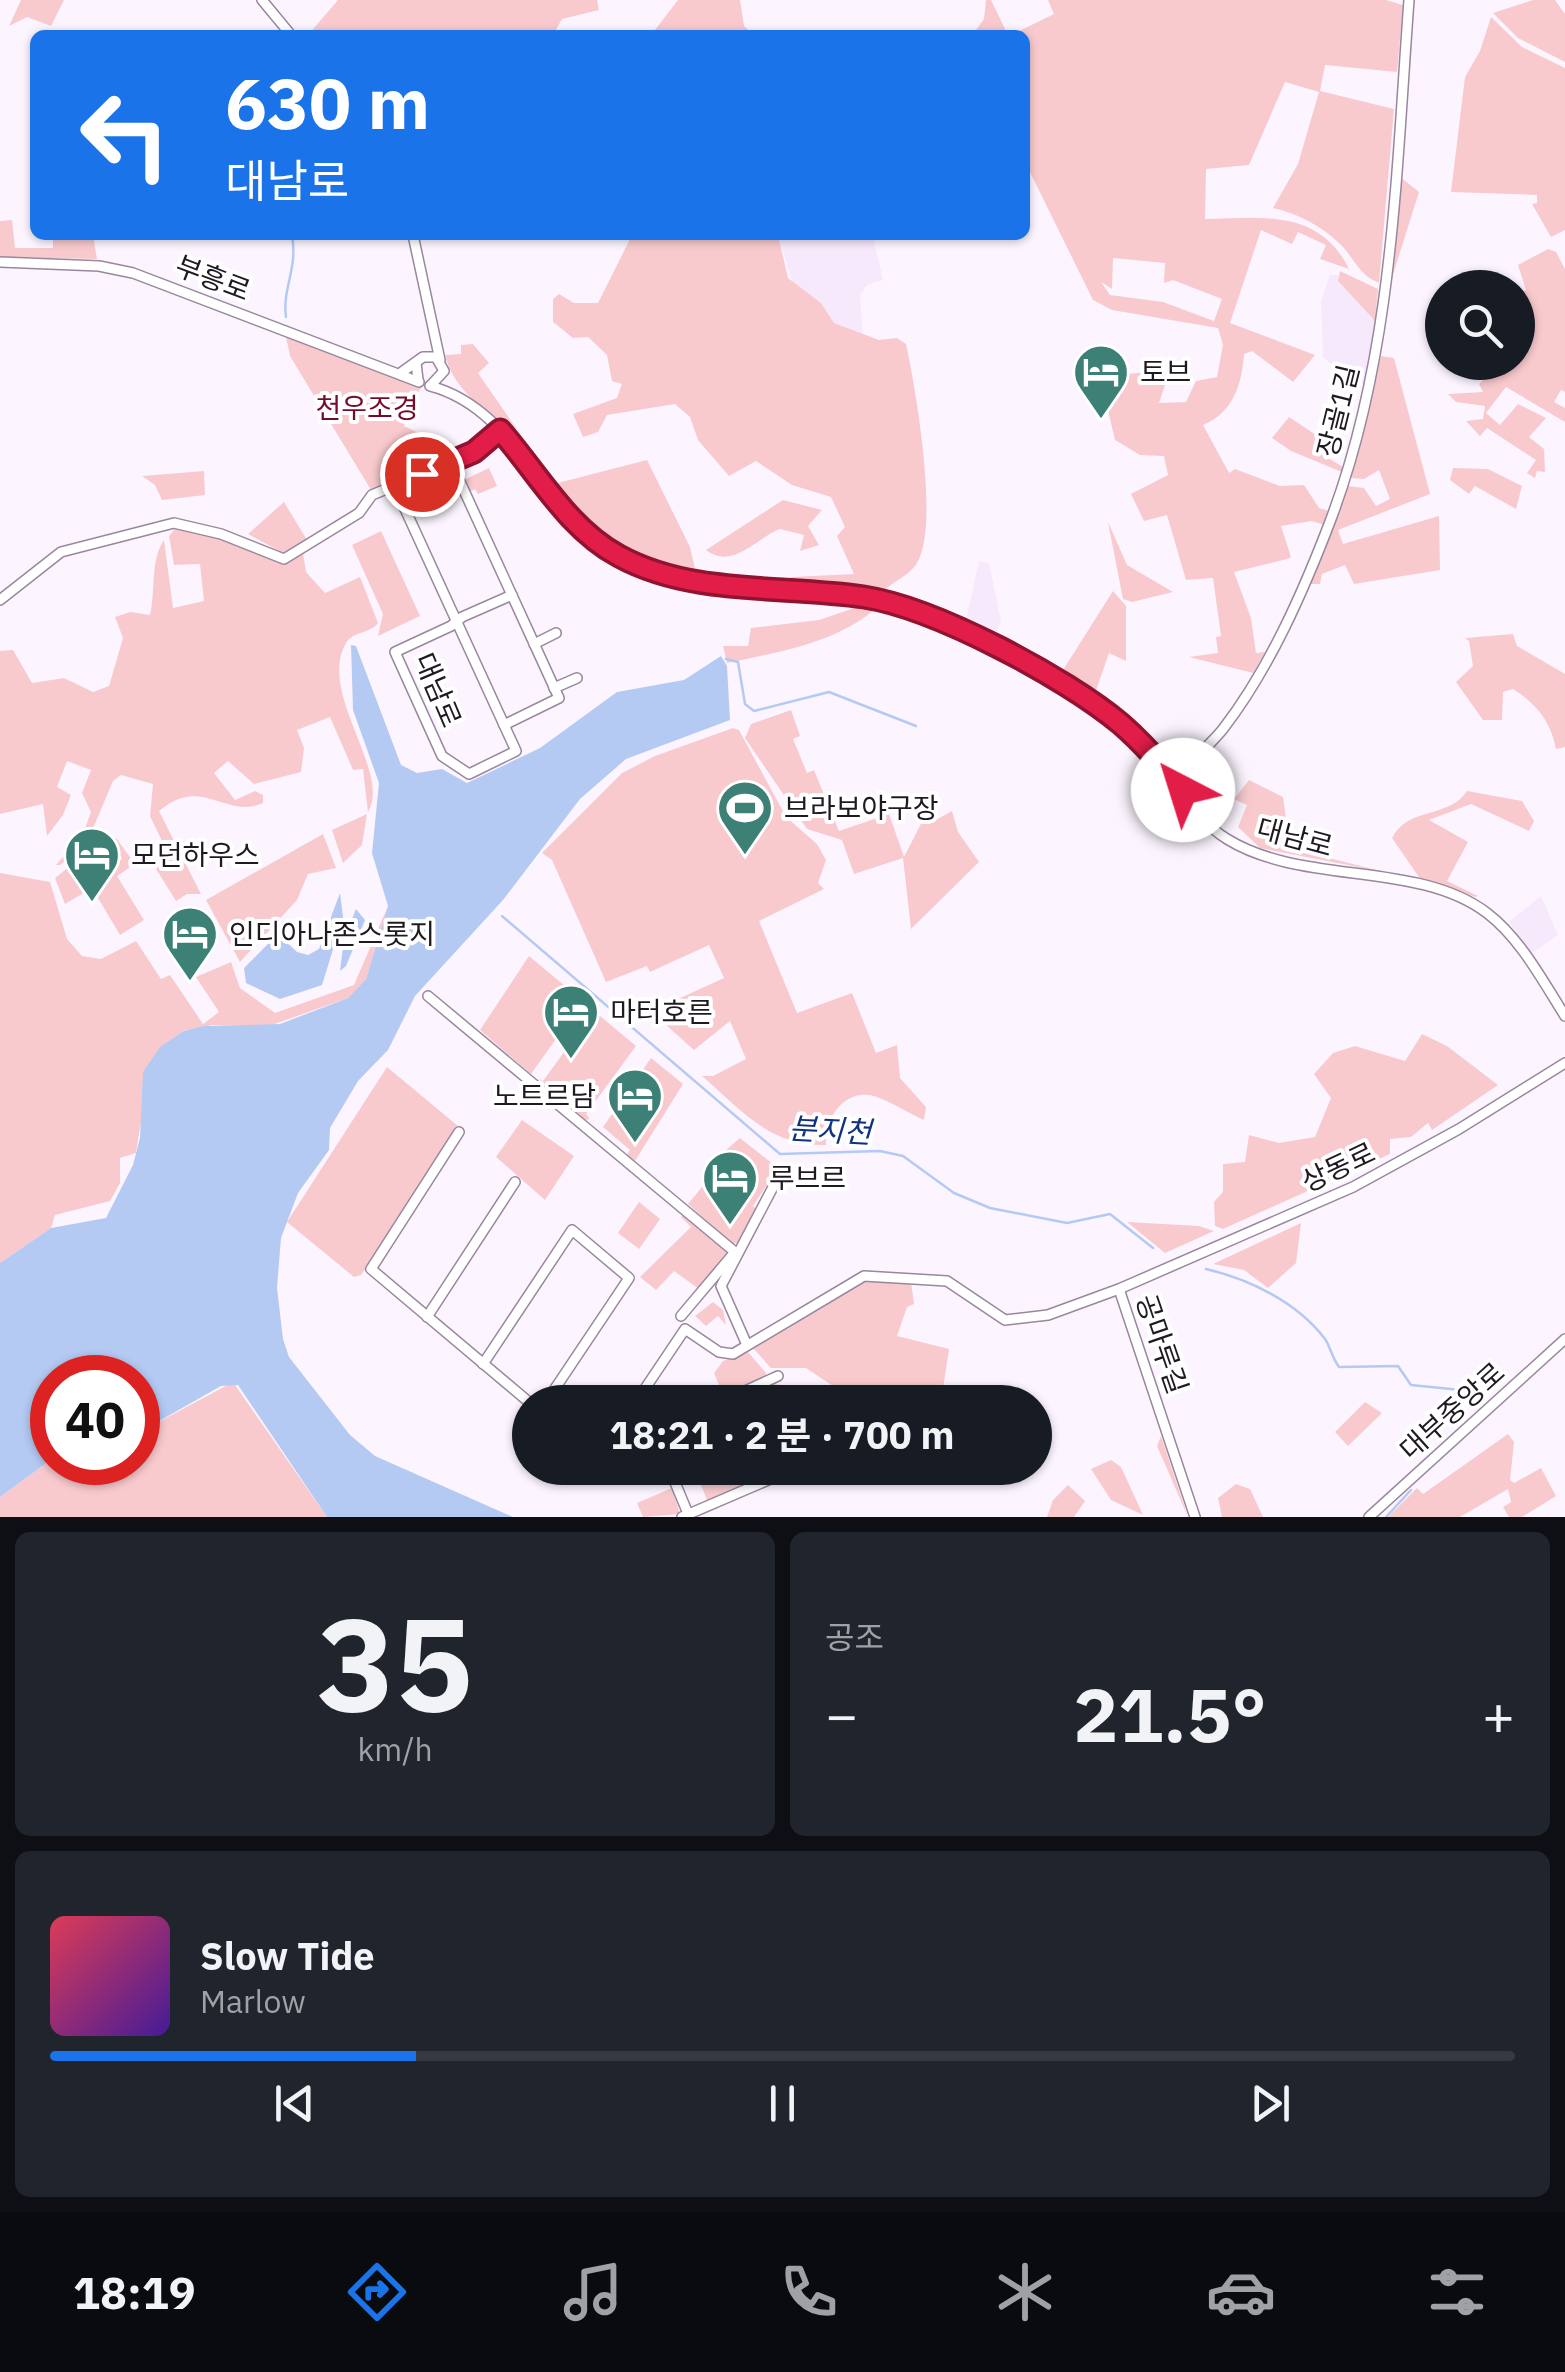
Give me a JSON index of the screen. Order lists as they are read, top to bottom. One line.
{"streets":{"street":["부흥로","장골1길","대남로","상동로","공마루길","대부중앙로"]},"crossings":[["부흥로","대남로"],["장골1길","대남로"],["상동로","공마루길"]],"water":["분지천"],"parks":["천우조경"],"places":{"hotel":["토브","모던하우스","인디아나존스롯지","마터호른","노트르담","루브르"],"sports":["브라보야구장"]},"page":{"turn":["630 m","대남로"],"limit":"40","trip":"18:21 · 2 분 · 700 m","tile":[["35","km/h"],"공조"],"heat":["−","21.5°","+"],"song":["Slow Tide","Marlow"],"tabs":"18:19"}}
